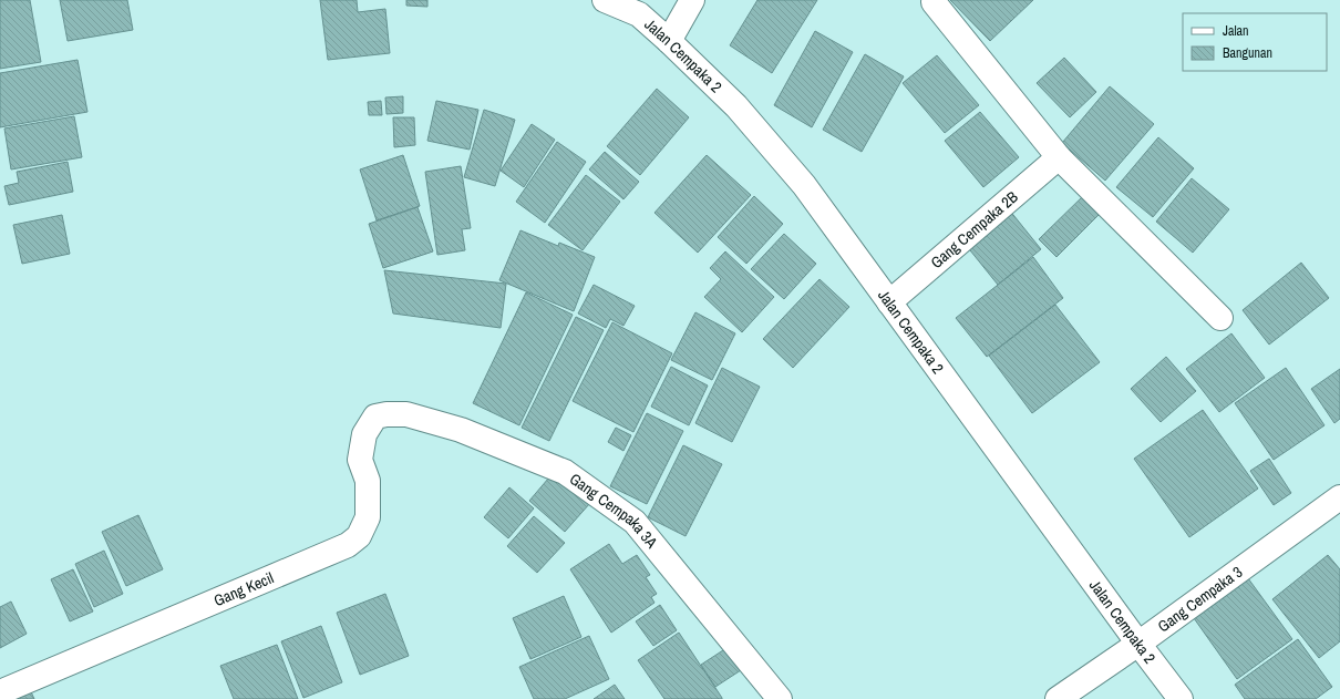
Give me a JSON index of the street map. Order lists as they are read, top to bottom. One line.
{"streets":{"street":["Jalan Cempaka 2","Gang Cempaka 2B","Gang Cempaka 3A","Gang Kecil","Gang Cempaka 3"]},"crossings":[["Jalan Cempaka 2","Gang Cempaka 2B"],["Jalan Cempaka 2","Gang Cempaka 3"],["Gang Cempaka 3A","Gang Kecil"]],"legend":["Jalan","Bangunan"]}
